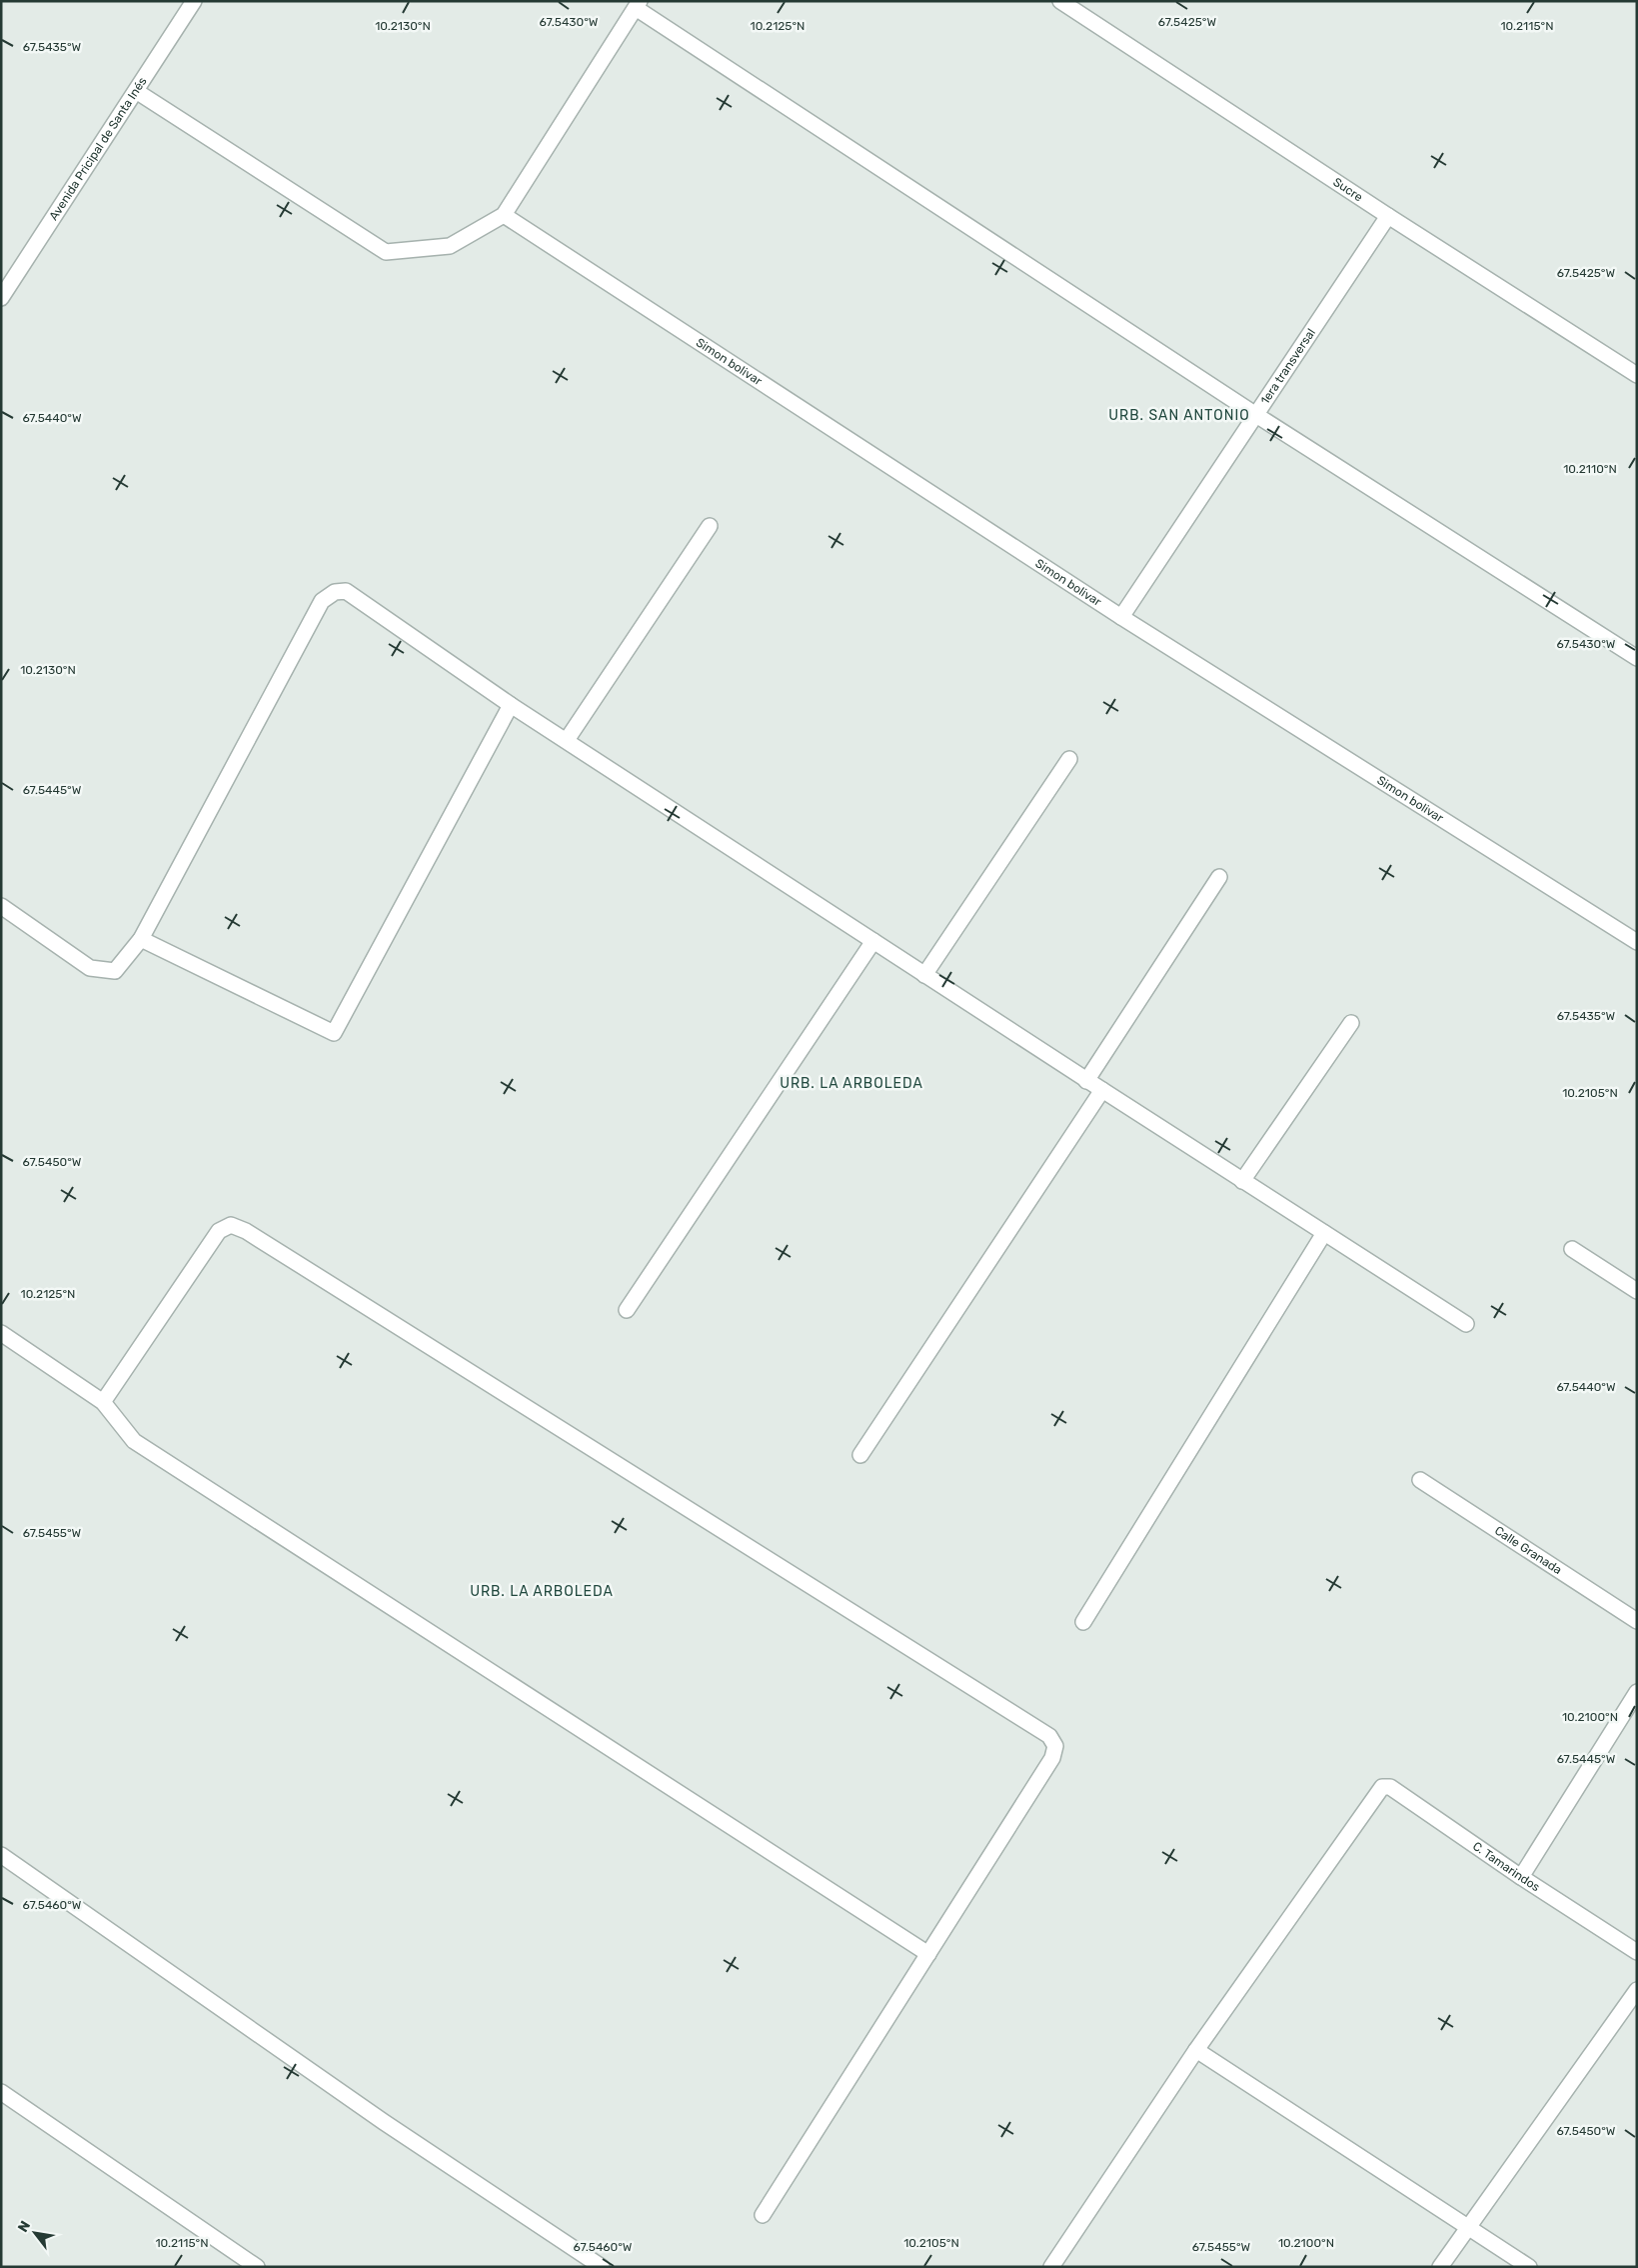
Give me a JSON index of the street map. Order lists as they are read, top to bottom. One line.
{"streets":{"street":["Avenida Pricipal de Santa Inés","Sucre","Simon bolivar","1era transversal","Calle Granada","C. Tamarindos"]},"crossings":[["Sucre","1era transversal"],["Simon bolivar","1era transversal"]],"districts":["URB. SAN ANTONIO","URB. LA ARBOLEDA","URB. LA ARBOLEDA"],"north":"top left","coordinates":["67.5430°W","67.5425°W","10.2125°N","10.2130°N","10.2115°N","67.5435°W","67.5440°W","10.2110°N","67.5445°W","10.2105°N","67.5450°W","67.5455°W","10.2100°N","67.5460°W"]}
